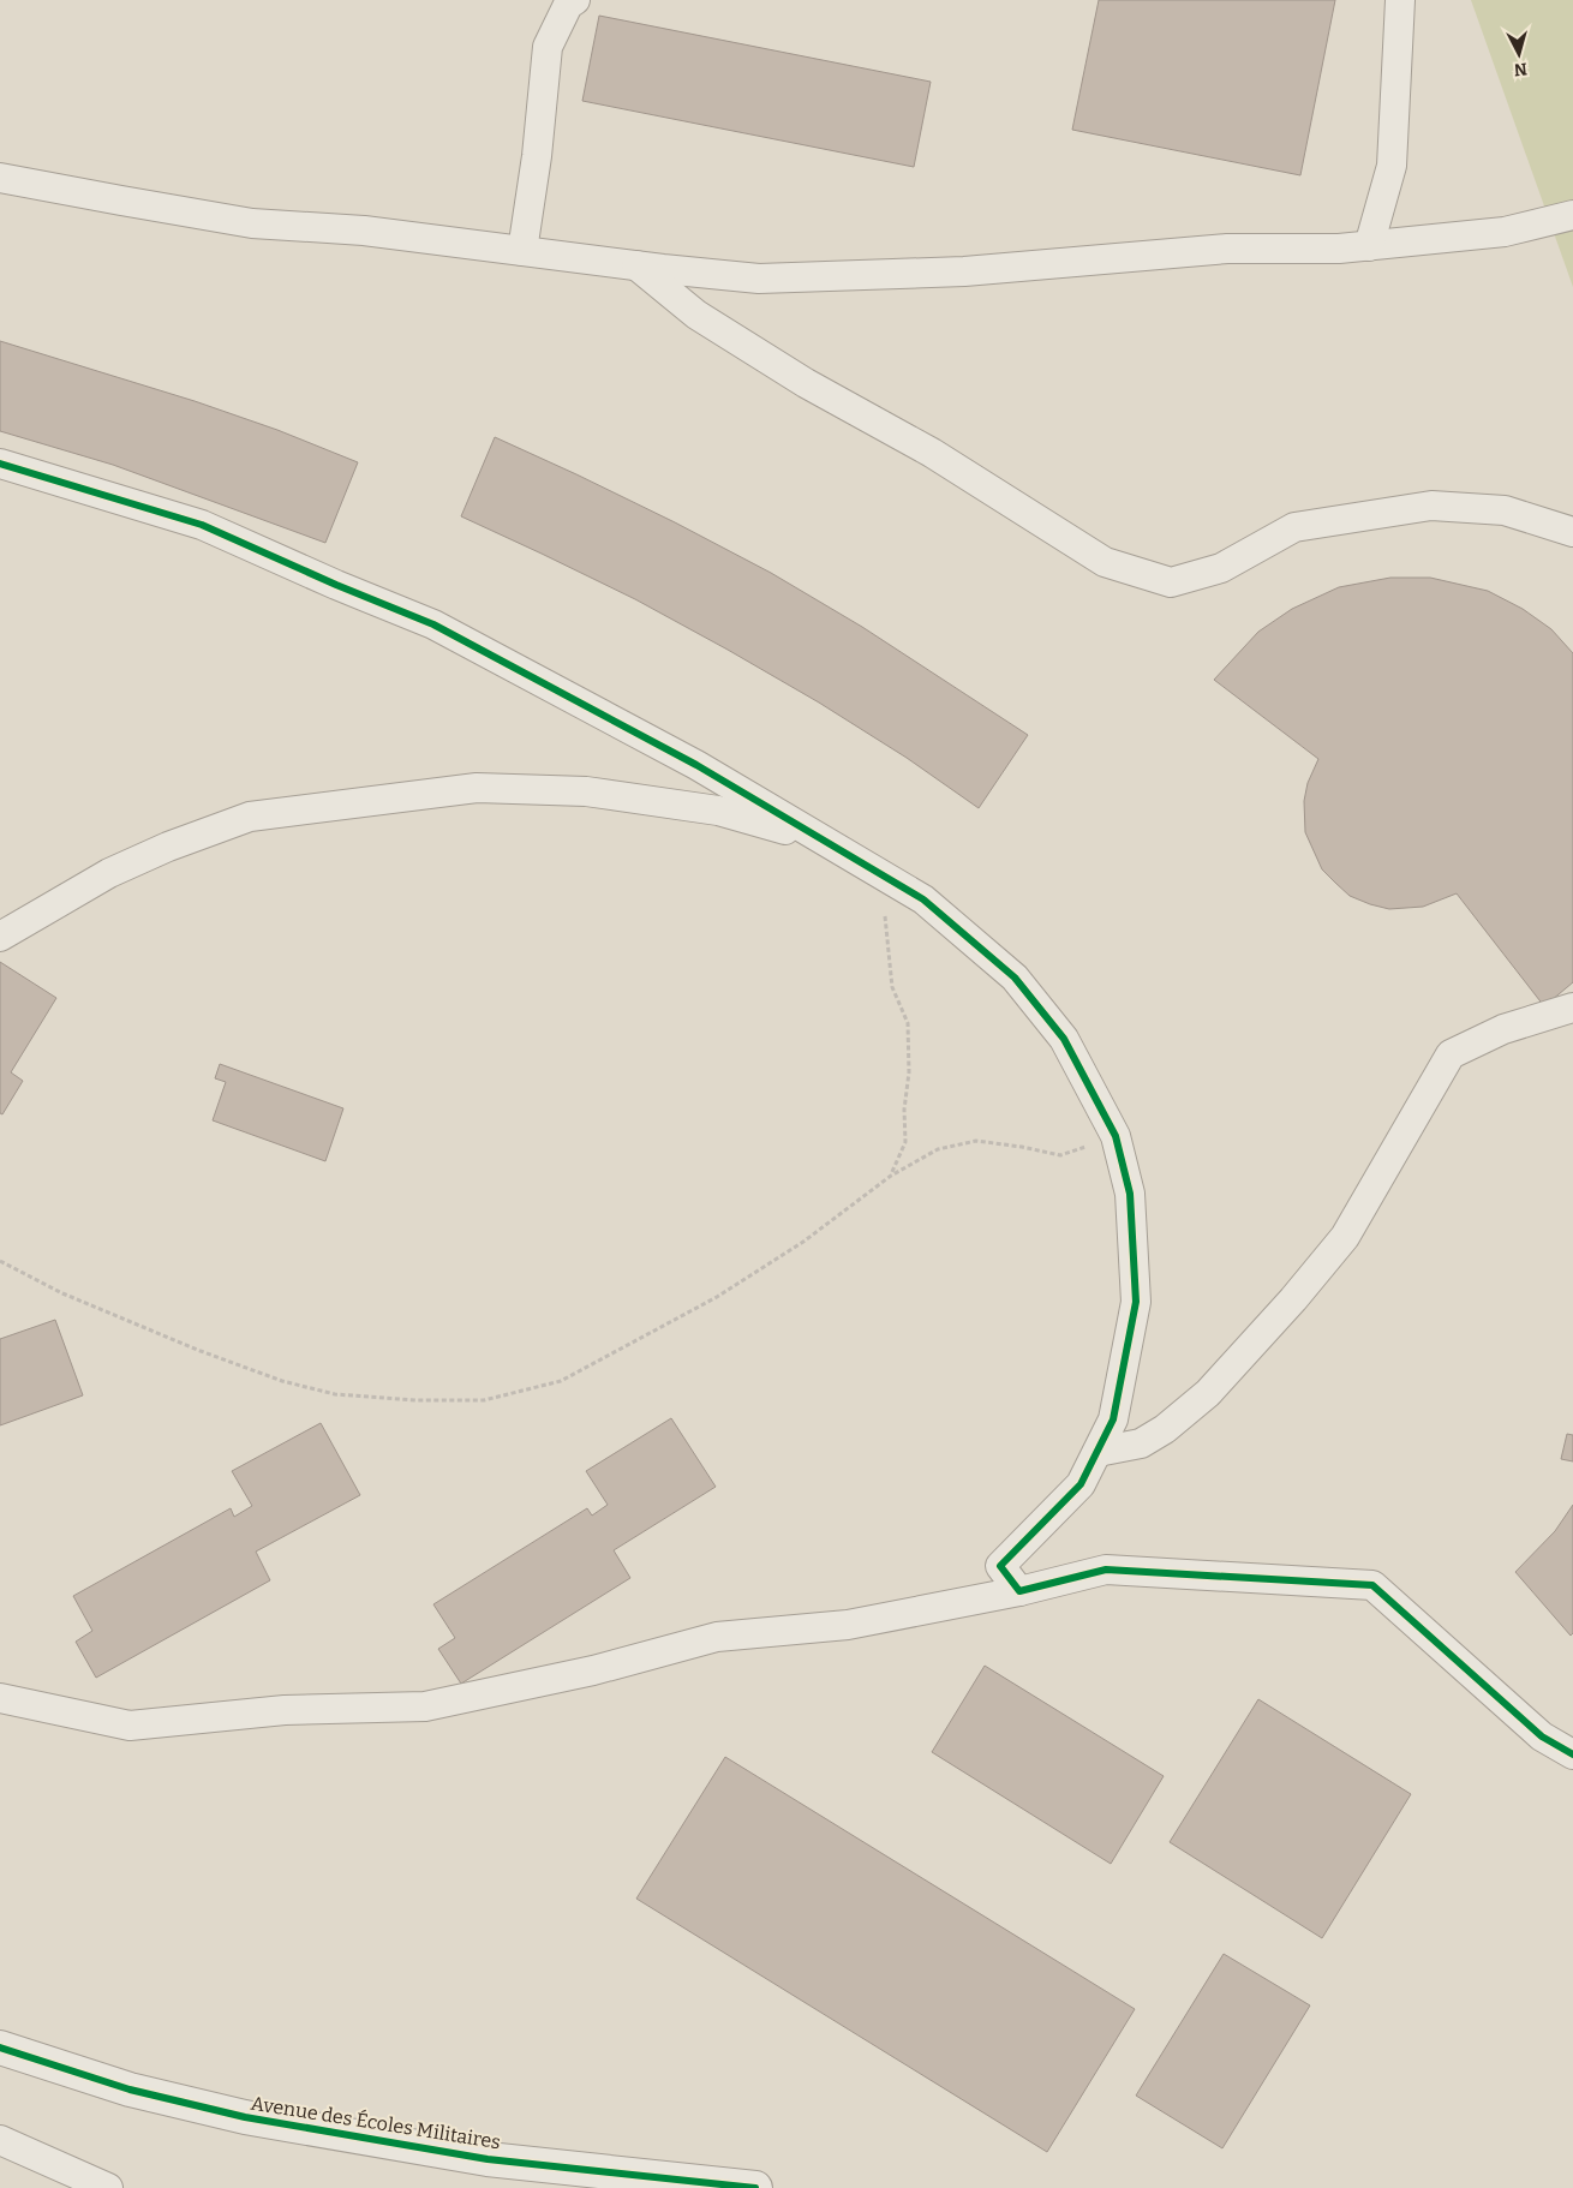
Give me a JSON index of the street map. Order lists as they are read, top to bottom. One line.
{"streets":{"street":["Avenue des Écoles Militaires"]},"north":"bottom"}
